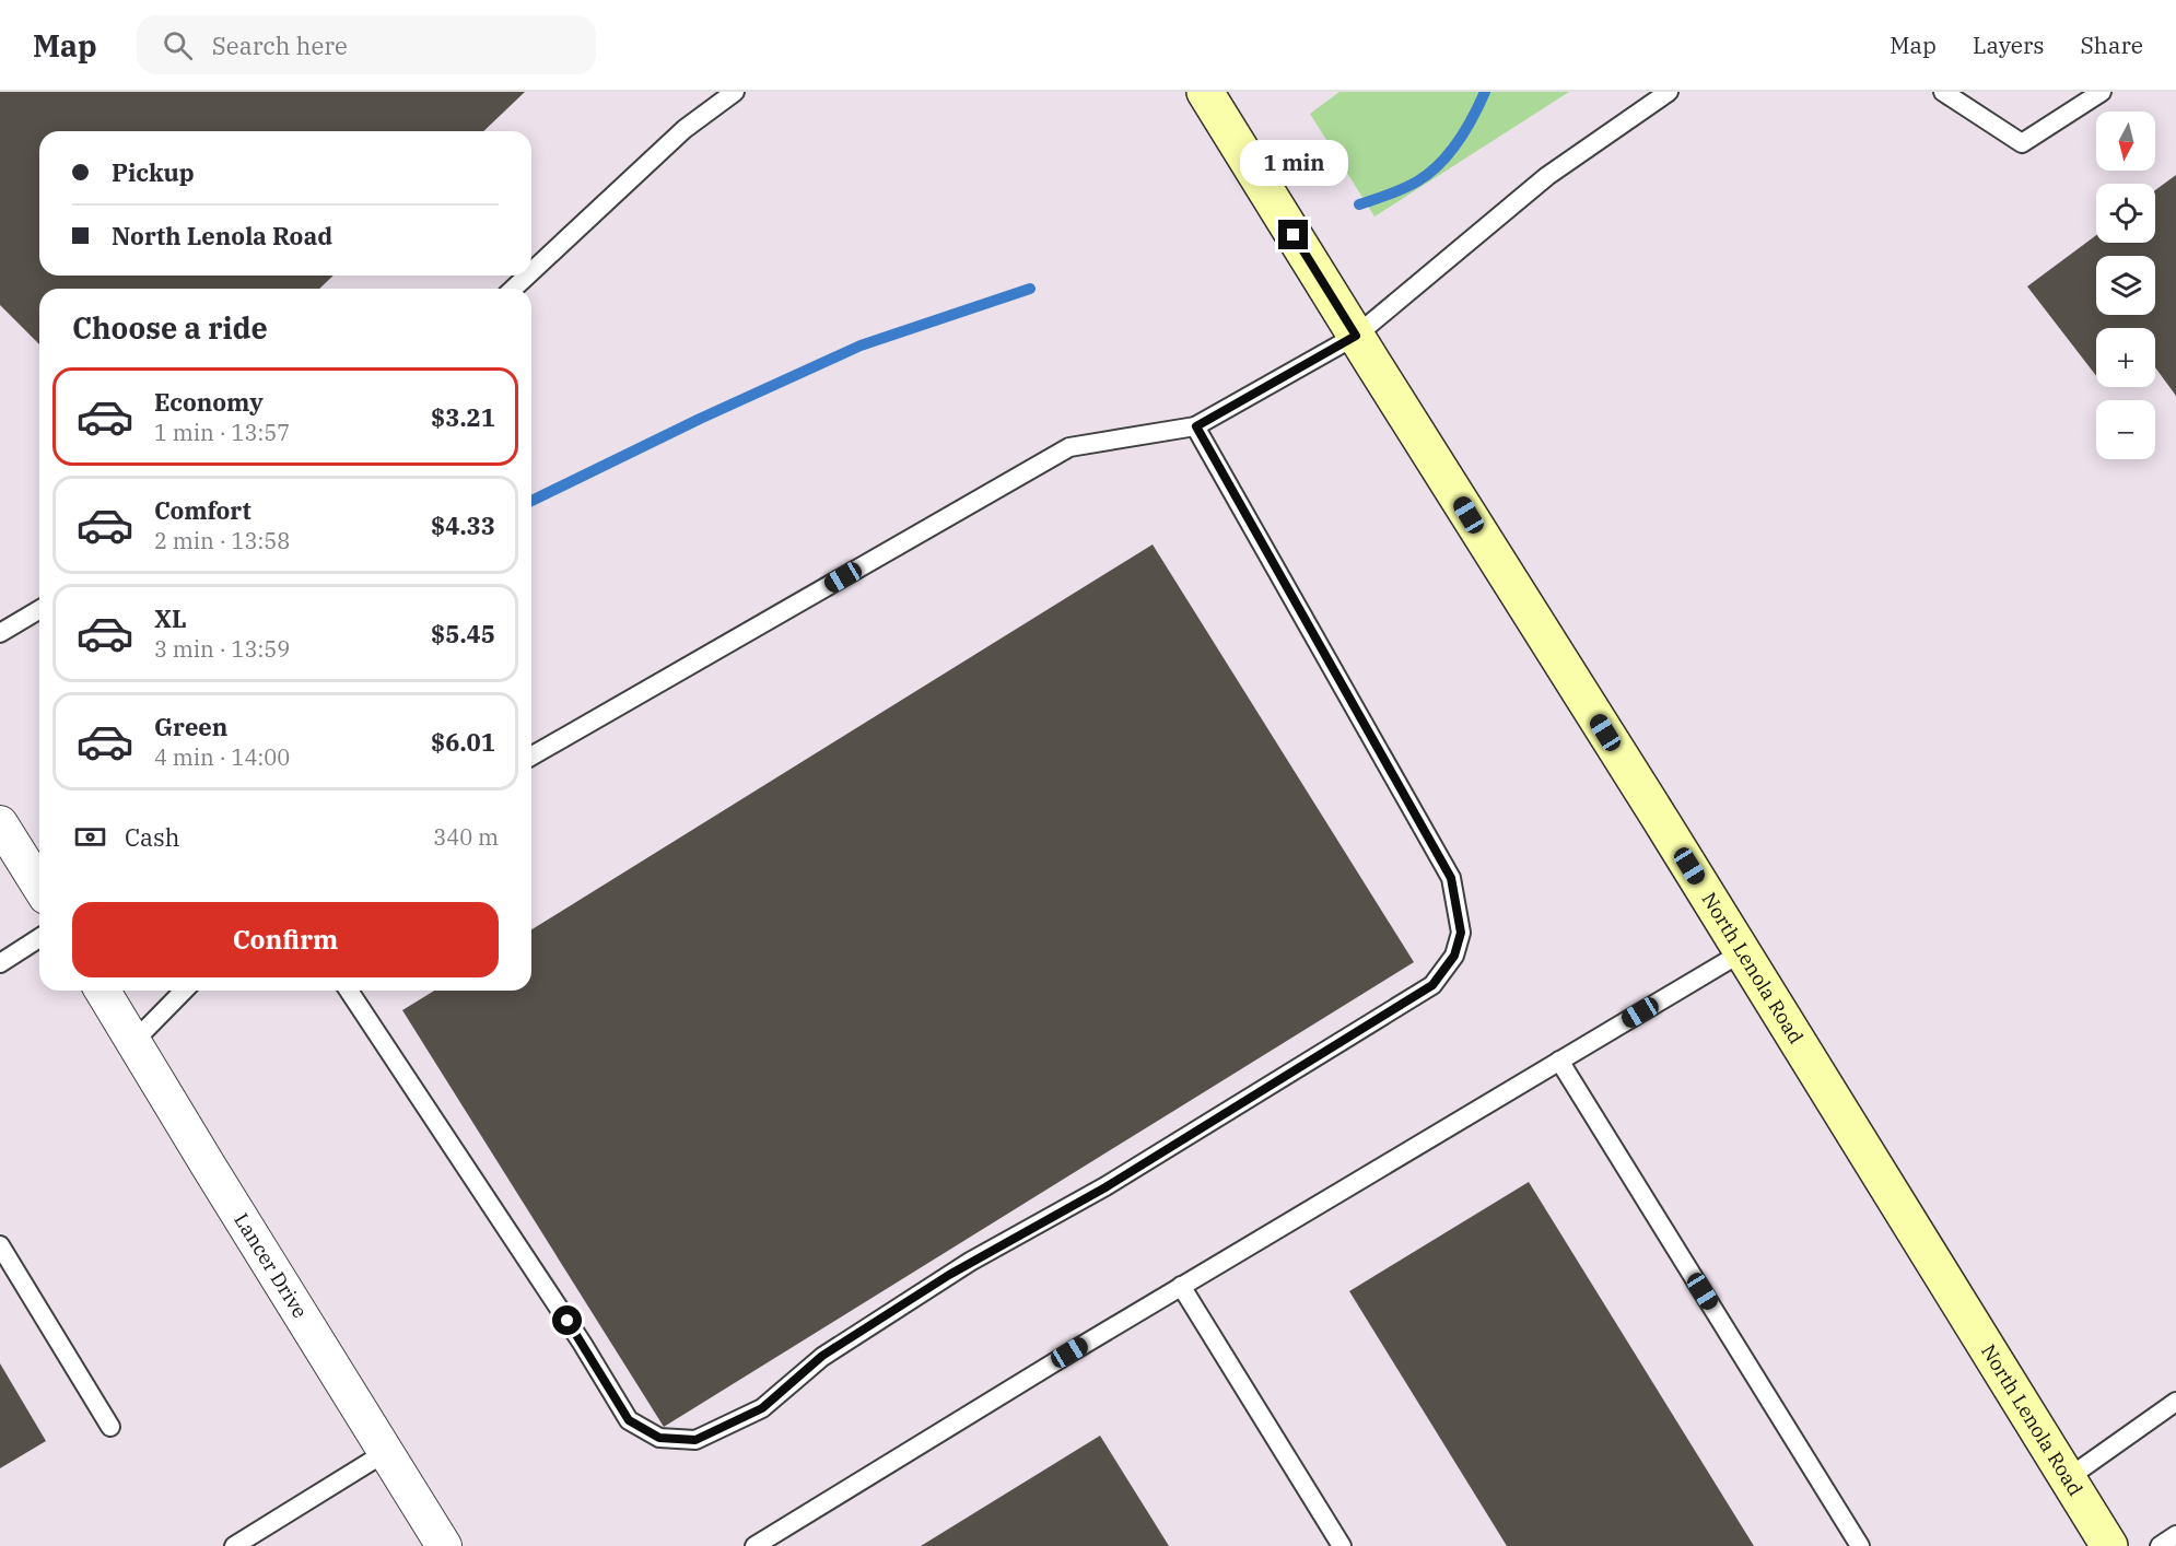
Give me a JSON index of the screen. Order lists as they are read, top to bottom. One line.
{"streets":{"main road":["North Lenola Road"],"street":["Lancer Drive"]},"north":"bottom","page":{"header":"Map","search":"Search here","nav":["Map","Layers","Share"],"map_buttons":["+","−"],"banner":["Pickup","North Lenola Road"],"bubble":"1 min","heading":"Choose a ride","list":[{"name":"Economy","note":"1 min · 13:57","value":"$3.21"},{"name":"Comfort","note":"2 min · 13:58","value":"$4.33"},{"name":"XL","note":"3 min · 13:59","value":"$5.45"},{"name":"Green","note":"4 min · 14:00","value":"$6.01"}],"pay":["Cash","340 m"],"buttons":"Confirm"}}
